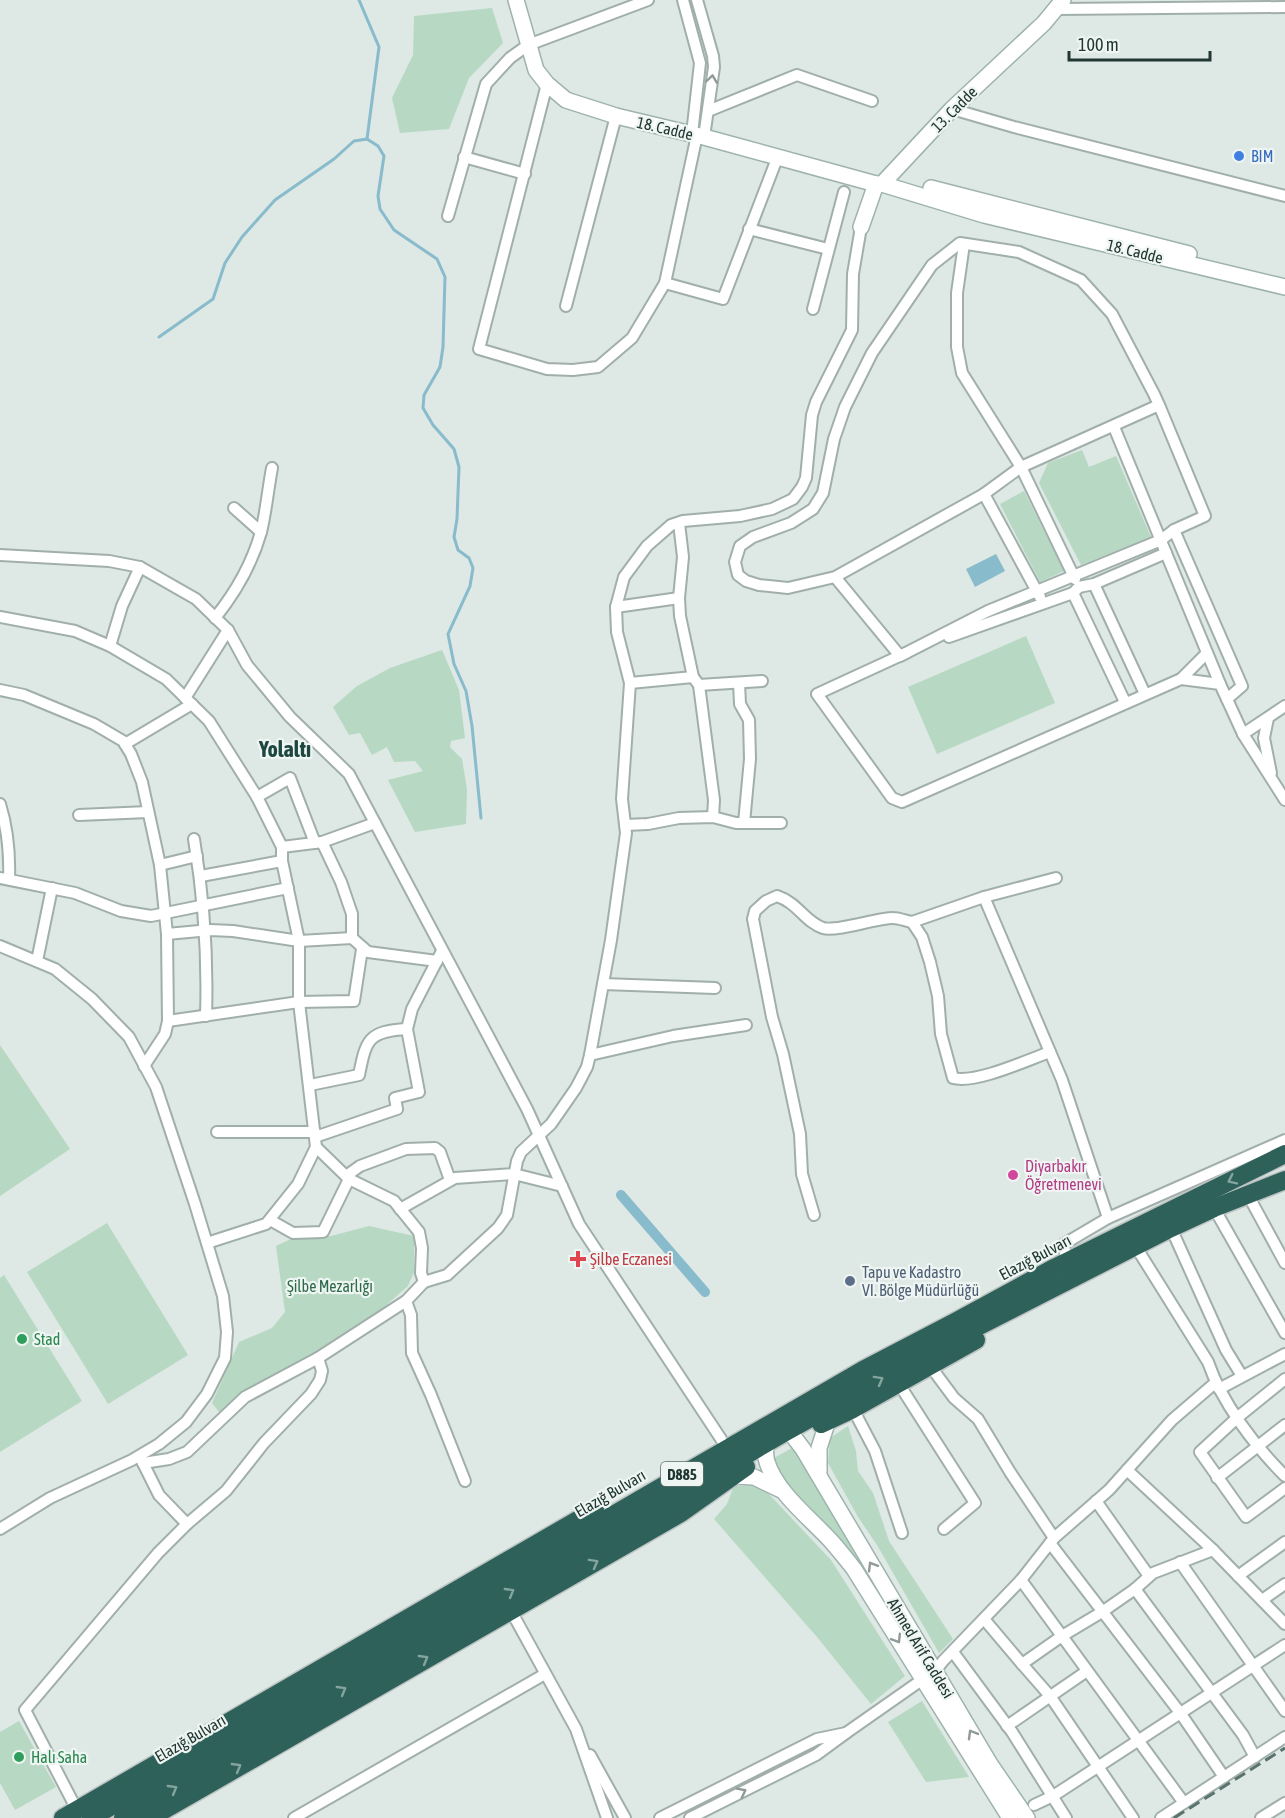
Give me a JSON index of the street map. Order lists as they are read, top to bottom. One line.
{"streets":{"highway":["Elazığ Bulvarı","D885"],"street":["13. Cadde","18. Cadde","Ahmed Arif Caddesi"]},"crossings":[["13. Cadde","18. Cadde"],["Elazığ Bulvarı","Ahmed Arif Caddesi"]],"districts":["Yolaltı"],"parks":["Şilbe Mezarlığı"],"places":{"other":["BIM","Diyarbakır Öğretmenevi","Tapu ve Kadastro VI. Bölge Müdürlüğü","Stad","Halı Saha"],"health":["Şilbe Eczanesi"]},"scale_bar":"100 m"}
